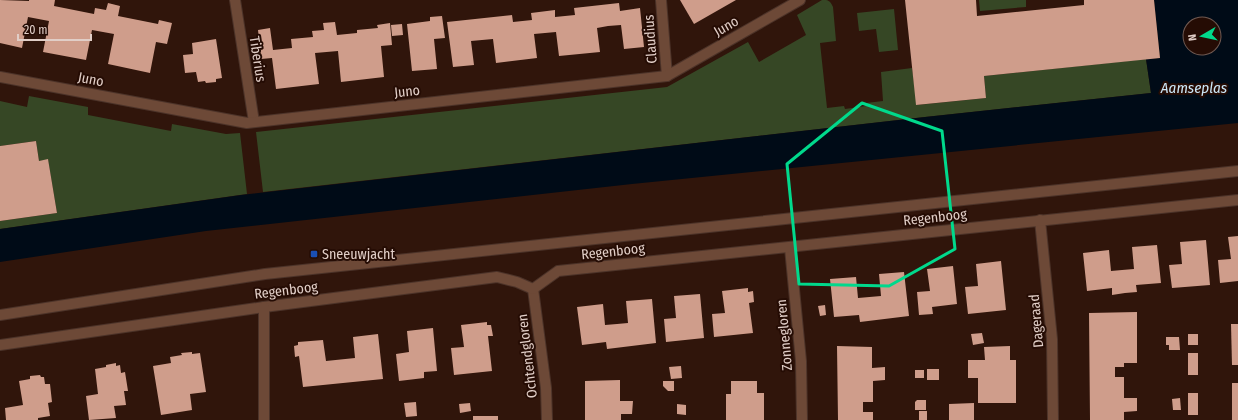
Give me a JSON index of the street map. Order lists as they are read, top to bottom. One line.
{"streets":{"street":["Juno","Claudius","Tiberius","Regenboog","Dageraad","Zonnegloren","Ochtendgloren"]},"crossings":[["Juno","Claudius"],["Juno","Tiberius"],["Regenboog","Dageraad"],["Regenboog","Zonnegloren"],["Regenboog","Ochtendgloren"]],"water":["Aamseplas"],"places":{"transit":["Sneeuwjacht"]},"scale_bar":"20 m","north":"left"}
